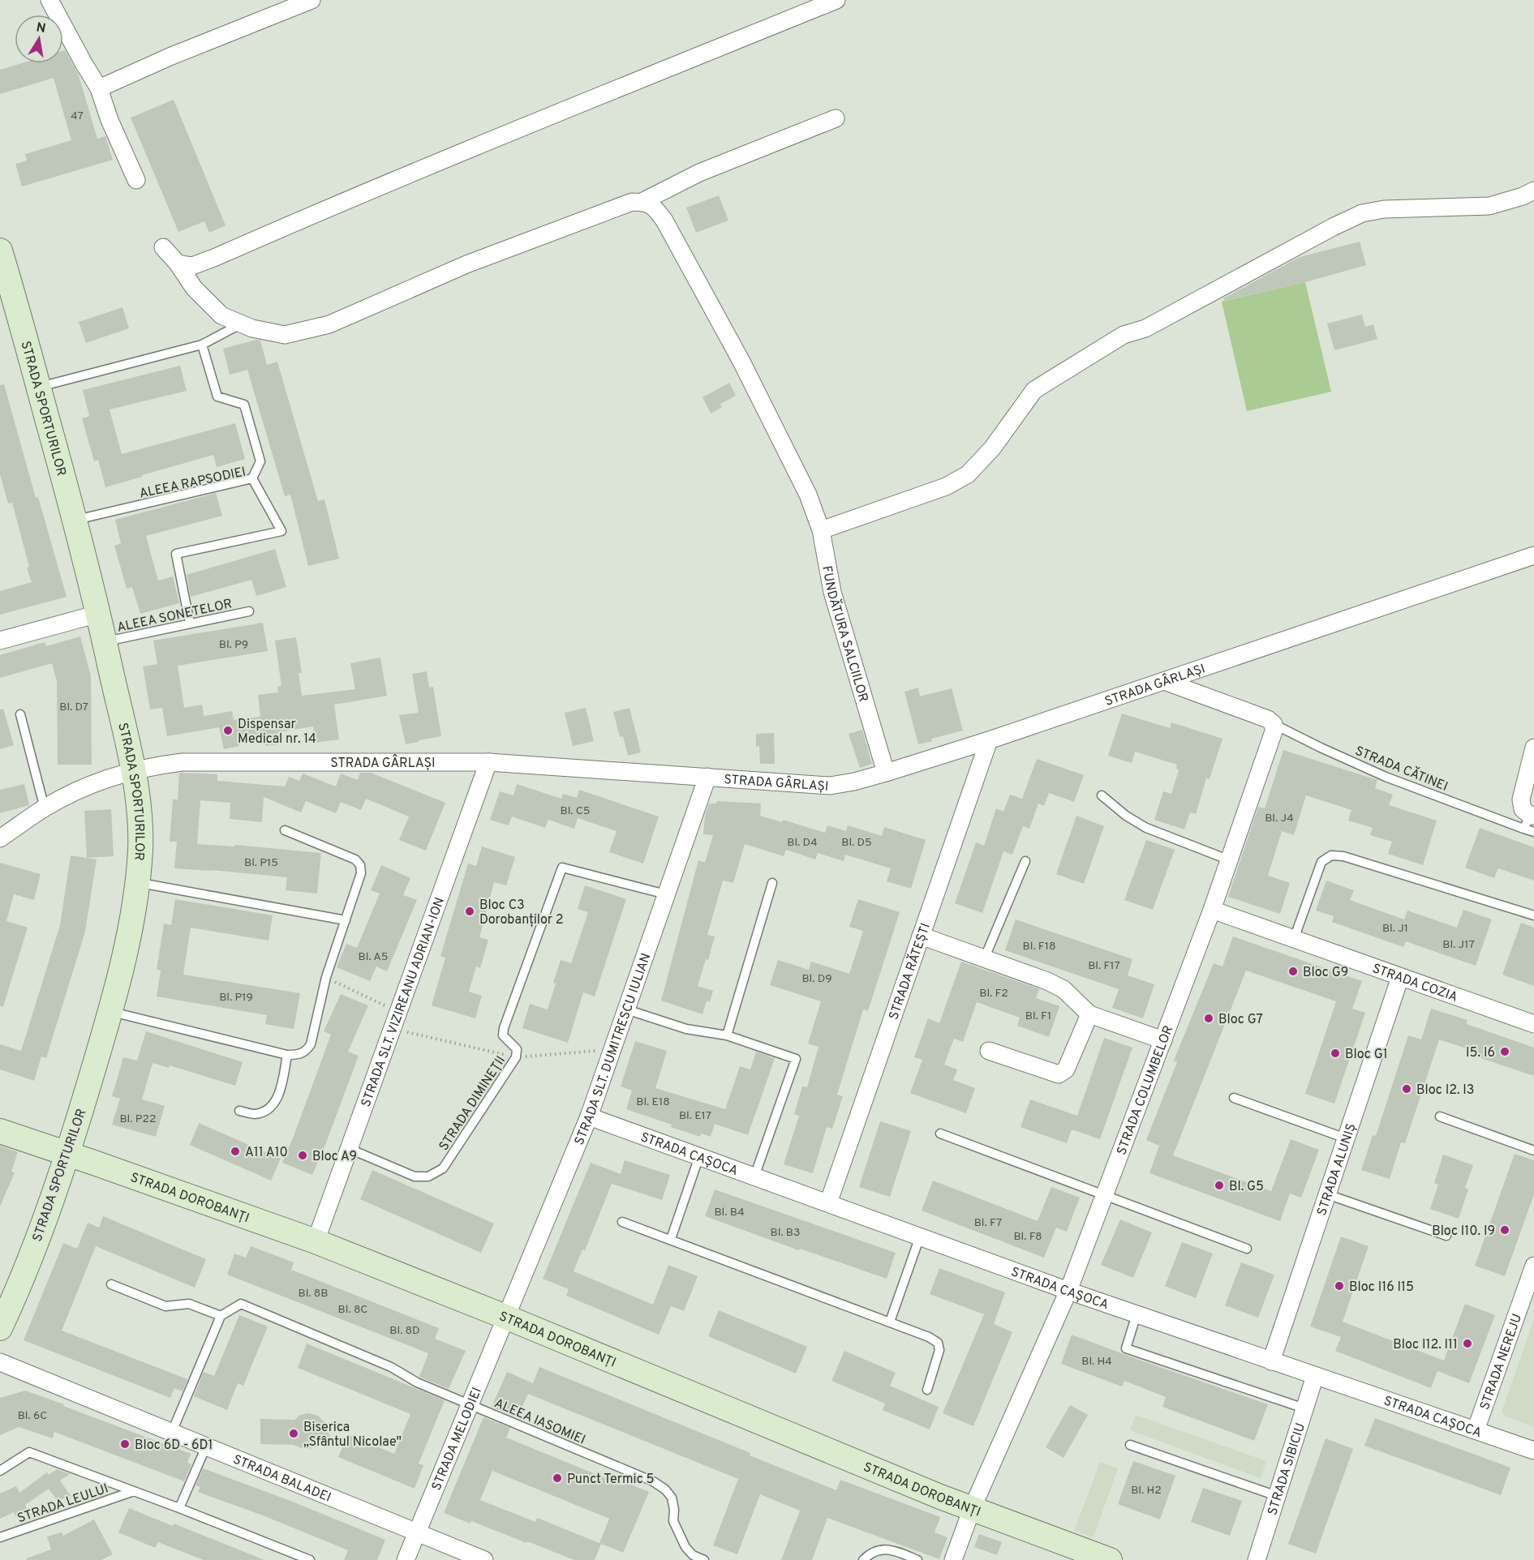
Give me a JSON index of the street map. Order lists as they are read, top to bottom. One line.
{"streets":{"main road":["STRADA SPORTURILOR","STRADA DOROBANȚI"],"street":["FUNDĂTURA SALCIILOR","STRADA GÂRLAȘI","STRADA RĂTEȘTI","STRADA COZIA","STRADA SLT. VIZIREANU ADRIAN-ION","STRADA SLT. DUMITRESCU IULIAN","STRADA COLUMBELOR","STRADA CAȘOCA","STRADA ALUNIȘ","STRADA NEREJU","STRADA MELODIEI","STRADA SIBICIU","STRADA BALADEI"],"lane":["ALEEA RAPSODIEI","ALEEA SONETELOR","STRADA CĂTINEI","STRADA DIMINEȚII","ALEEA IASOMIEI","STRADA LEULUI"]},"crossings":[["STRADA SPORTURILOR","ALEEA RAPSODIEI"],["STRADA SPORTURILOR","ALEEA SONETELOR"],["STRADA SPORTURILOR","STRADA GÂRLAȘI"],["STRADA SPORTURILOR","STRADA DOROBANȚI"],["ALEEA RAPSODIEI","ALEEA SONETELOR"],["FUNDĂTURA SALCIILOR","STRADA GÂRLAȘI"],["STRADA GÂRLAȘI","STRADA RĂTEȘTI"],["STRADA GÂRLAȘI","STRADA SLT. VIZIREANU ADRIAN-ION"],["STRADA GÂRLAȘI","STRADA SLT. DUMITRESCU IULIAN"],["STRADA CĂTINEI","STRADA COLUMBELOR"],["STRADA RĂTEȘTI","STRADA CAȘOCA"],["STRADA COZIA","STRADA COLUMBELOR"],["STRADA COZIA","STRADA ALUNIȘ"],["STRADA SLT. VIZIREANU ADRIAN-ION","STRADA DIMINEȚII"],["STRADA SLT. VIZIREANU ADRIAN-ION","STRADA DOROBANȚI"],["STRADA SLT. DUMITRESCU IULIAN","STRADA DIMINEȚII"],["STRADA SLT. DUMITRESCU IULIAN","STRADA CAȘOCA"],["STRADA SLT. DUMITRESCU IULIAN","STRADA DOROBANȚI"],["STRADA SLT. DUMITRESCU IULIAN","STRADA MELODIEI"],["STRADA COLUMBELOR","STRADA CAȘOCA"],["STRADA COLUMBELOR","STRADA DOROBANȚI"],["STRADA CAȘOCA","STRADA ALUNIȘ"],["STRADA CAȘOCA","STRADA NEREJU"],["STRADA CAȘOCA","STRADA SIBICIU"],["STRADA DOROBANȚI","STRADA MELODIEI"],["ALEEA IASOMIEI","STRADA MELODIEI"],["STRADA MELODIEI","STRADA BALADEI"]],"places":["Dispensar Medical nr. 14","Bloc C3 Dorobanților 2","Bloc G9","Bloc G7","I5. I6","Bloc G1","Bloc I2. I3","A11 A10","Bloc A9","Bl. G5","Bloc I10. I9","Bloc I16 I15","Bloc I12. I11","Biserica „Sfântul Nicolae\"","Bloc 6D - 6D1","Punct Termic 5"],"house_numbers":["47","Bl. P9","Bl. D7","Bl. C5","Bl. J4","Bl. D4","Bl. D5","Bl. P15","Bl. J1","Bl. J17","Bl. F18","Bl. A5","Bl. F17","Bl. D9","Bl. F2","Bl. P19","Bl. F1","Bl. E18","Bl. E17","Bl. P22","Bl. B4","Bl. F7","Bl. B3","Bl. F8","Bl. 8B","Bl. 8C","Bl. 8D","Bl. H4","Bl. 6C","Bl. H2"],"north":"top"}
